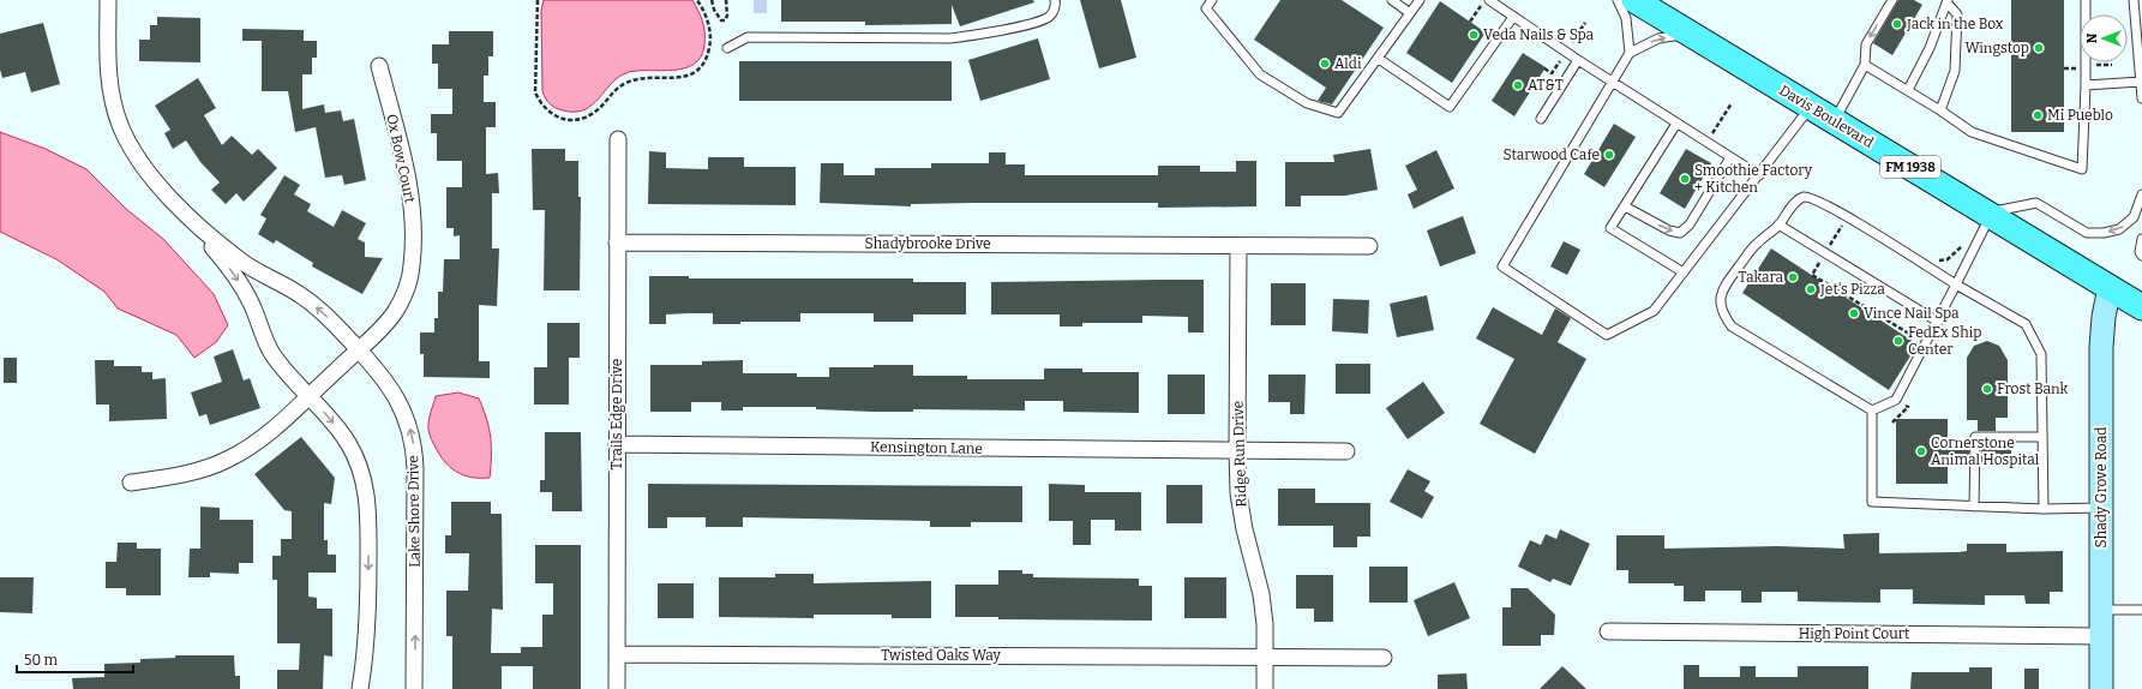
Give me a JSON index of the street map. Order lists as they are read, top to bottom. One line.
{"streets":{"main road":["Davis Boulevard","FM 1938"],"street":["Ox Bow Court","Shadybrooke Drive","Trails Edge Drive","Kensington Lane","Ridge Run Drive","Shady Grove Road","Lake Shore Drive","High Point Court","Twisted Oaks Way"]},"crossings":[["Davis Boulevard","Shady Grove Road"],["Ox Bow Court","Lake Shore Drive"],["Shadybrooke Drive","Trails Edge Drive"],["Shadybrooke Drive","Ridge Run Drive"],["Trails Edge Drive","Kensington Lane"],["Trails Edge Drive","Twisted Oaks Way"],["Kensington Lane","Ridge Run Drive"],["Ridge Run Drive","Twisted Oaks Way"],["Shady Grove Road","High Point Court"]],"places":["Jack in the Box","Veda Nails & Spa","Wingstop","Aldi","AT&T","Mi Pueblo","Starwood Cafe","Smoothie Factory + Kitchen","Takara","Jet's Pizza","Vince Nail Spa","FedEx Ship Center","Frost Bank","Cornerstone Animal Hospital"],"scale_bar":"50 m","north":"left"}
